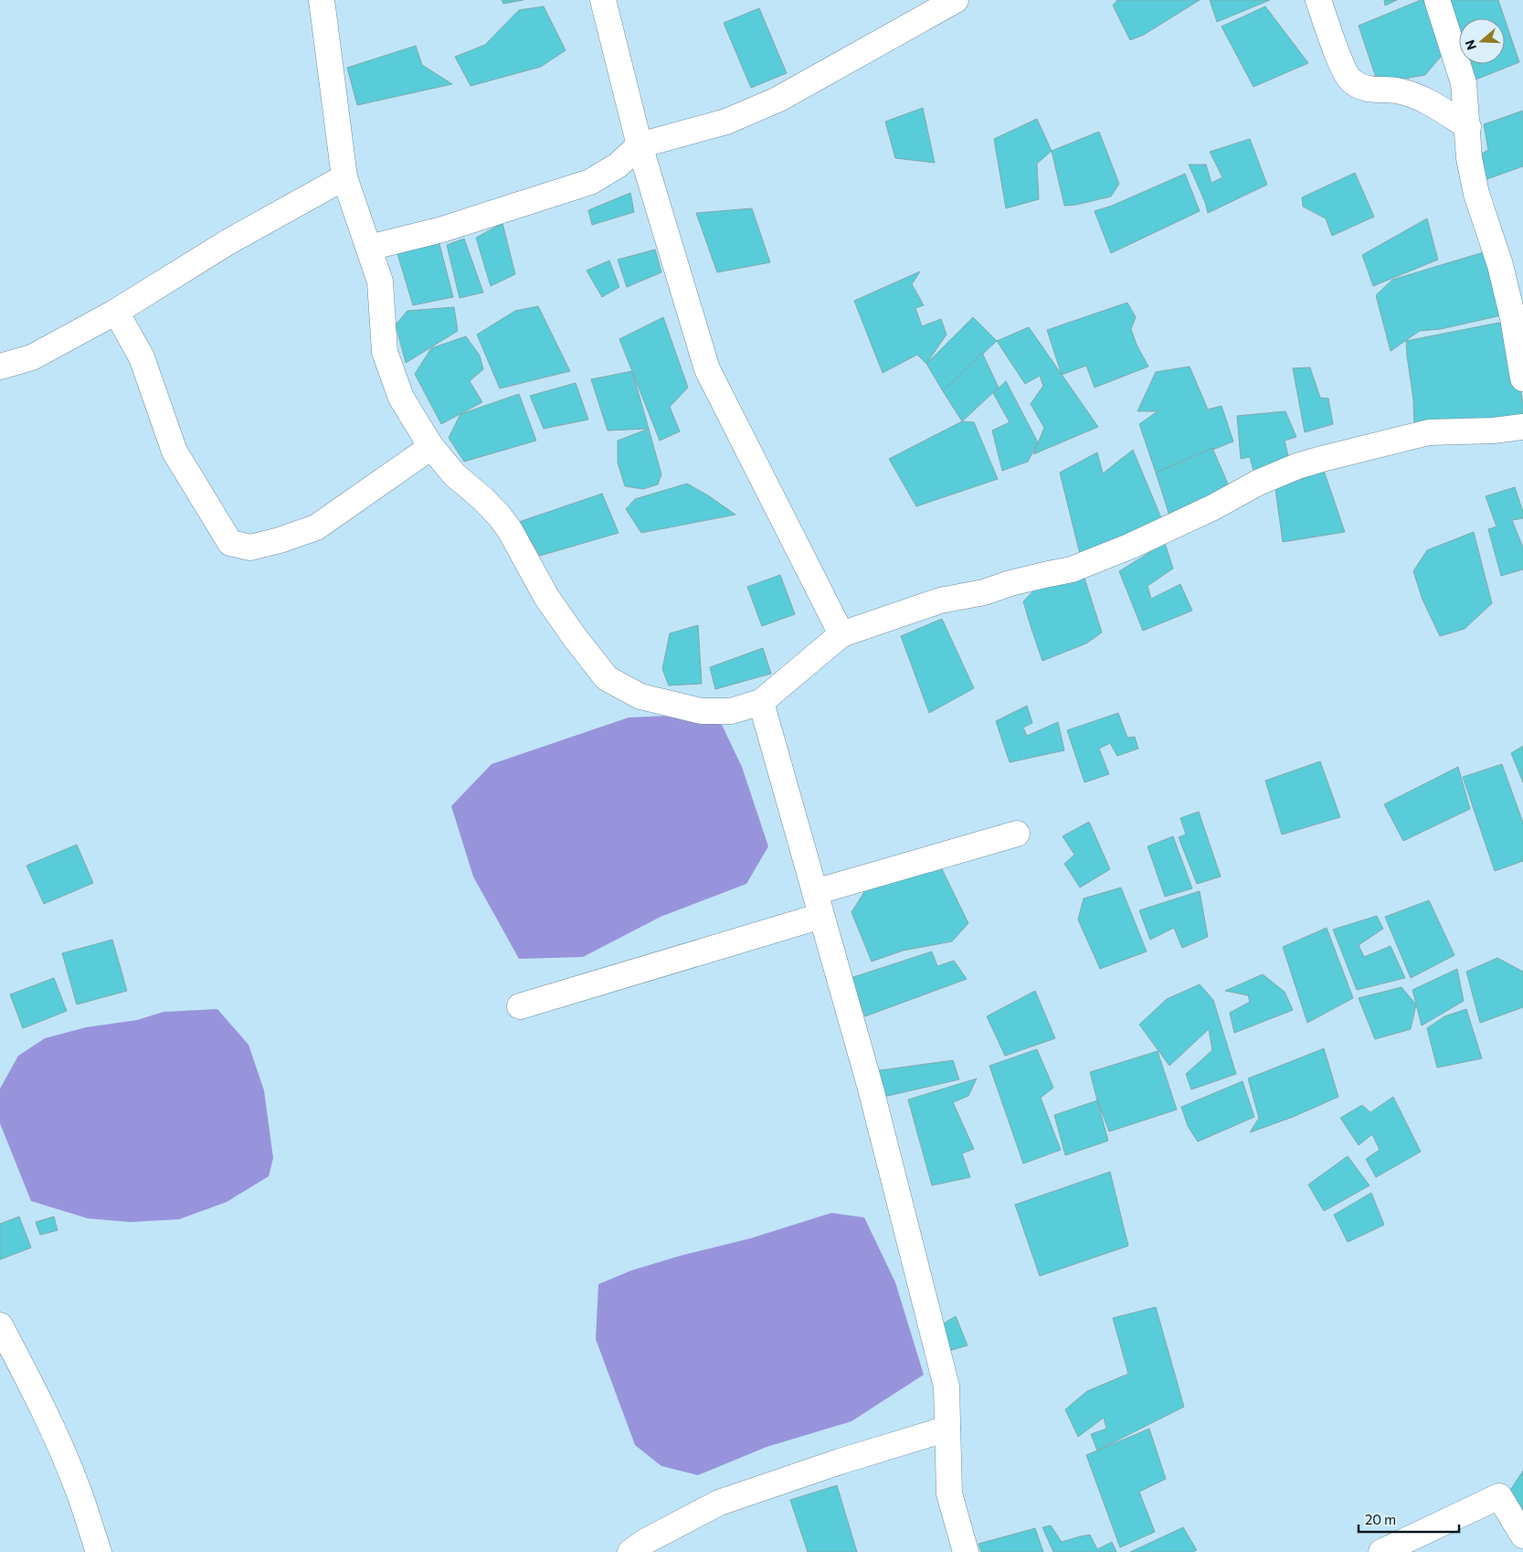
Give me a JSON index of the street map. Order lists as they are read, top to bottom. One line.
{"scale_bar":"20 m","north":"left"}
